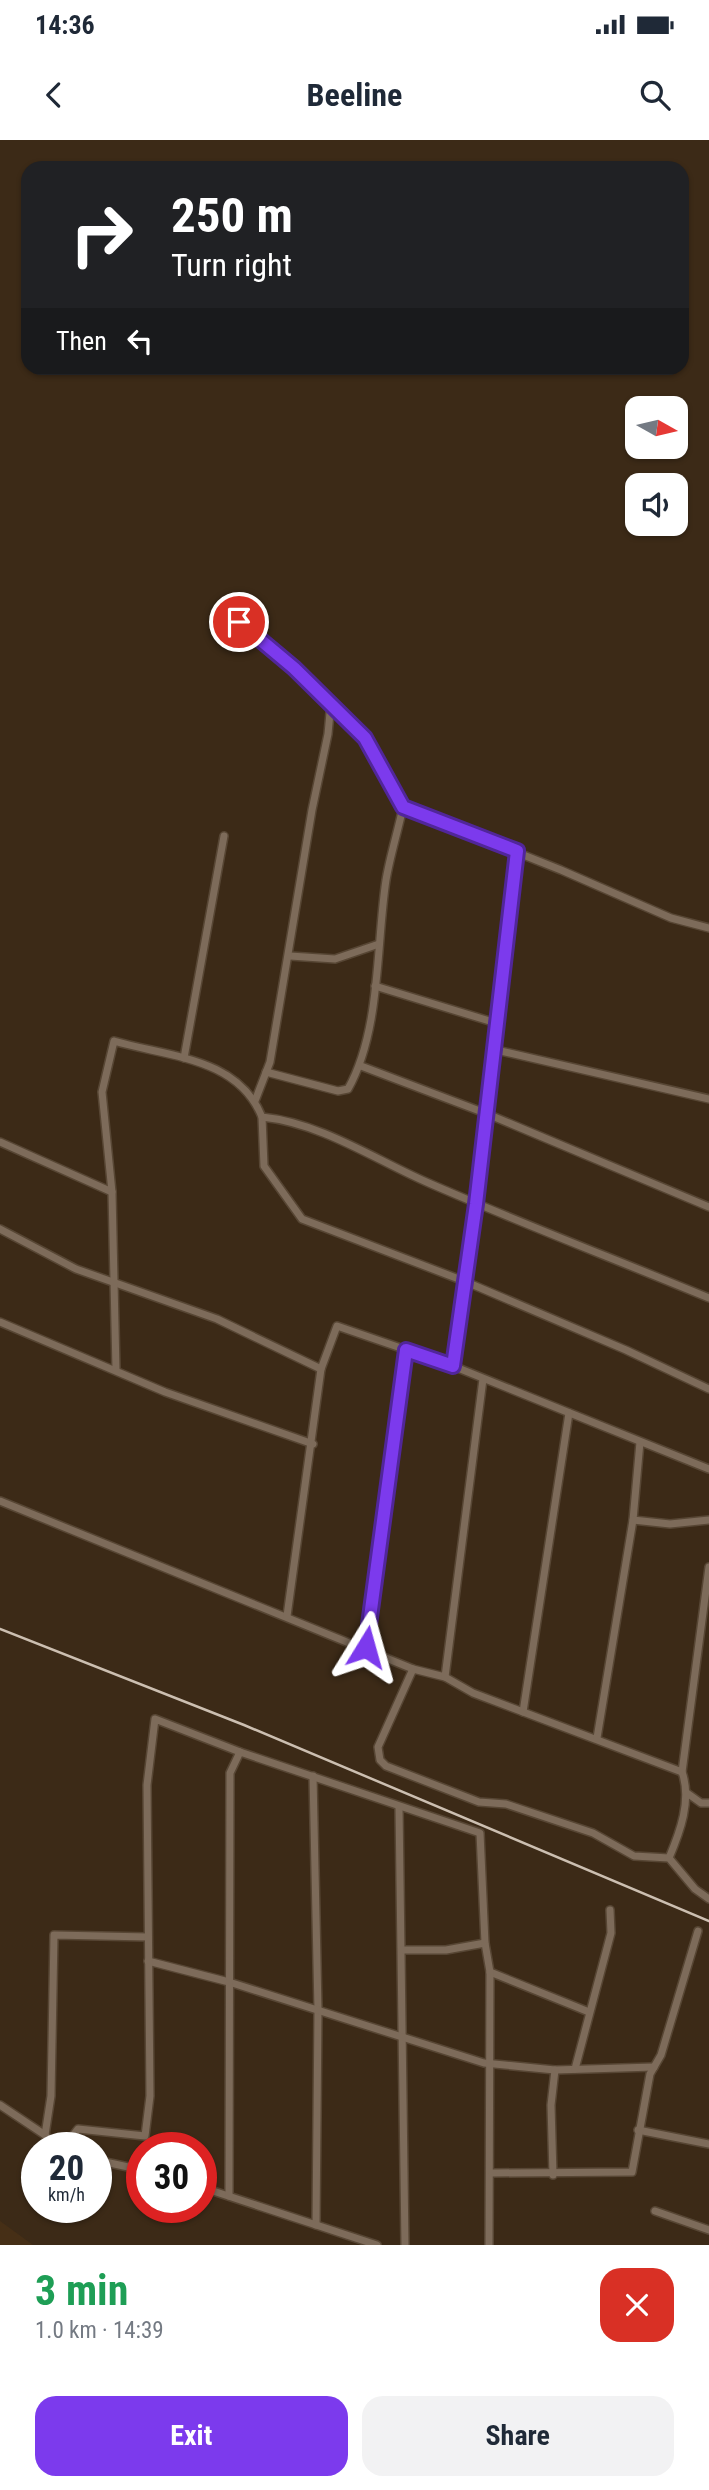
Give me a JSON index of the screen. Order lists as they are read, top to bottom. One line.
{"north":"right","page":{"status":"14:36","header":"Beeline","turn":["250 m","Turn right"],"then":"Then","speed":"20 km/h","limit":"30","heading":["3 min","1.0 km · 14:39"],"buttons":["Exit","Share"]}}
